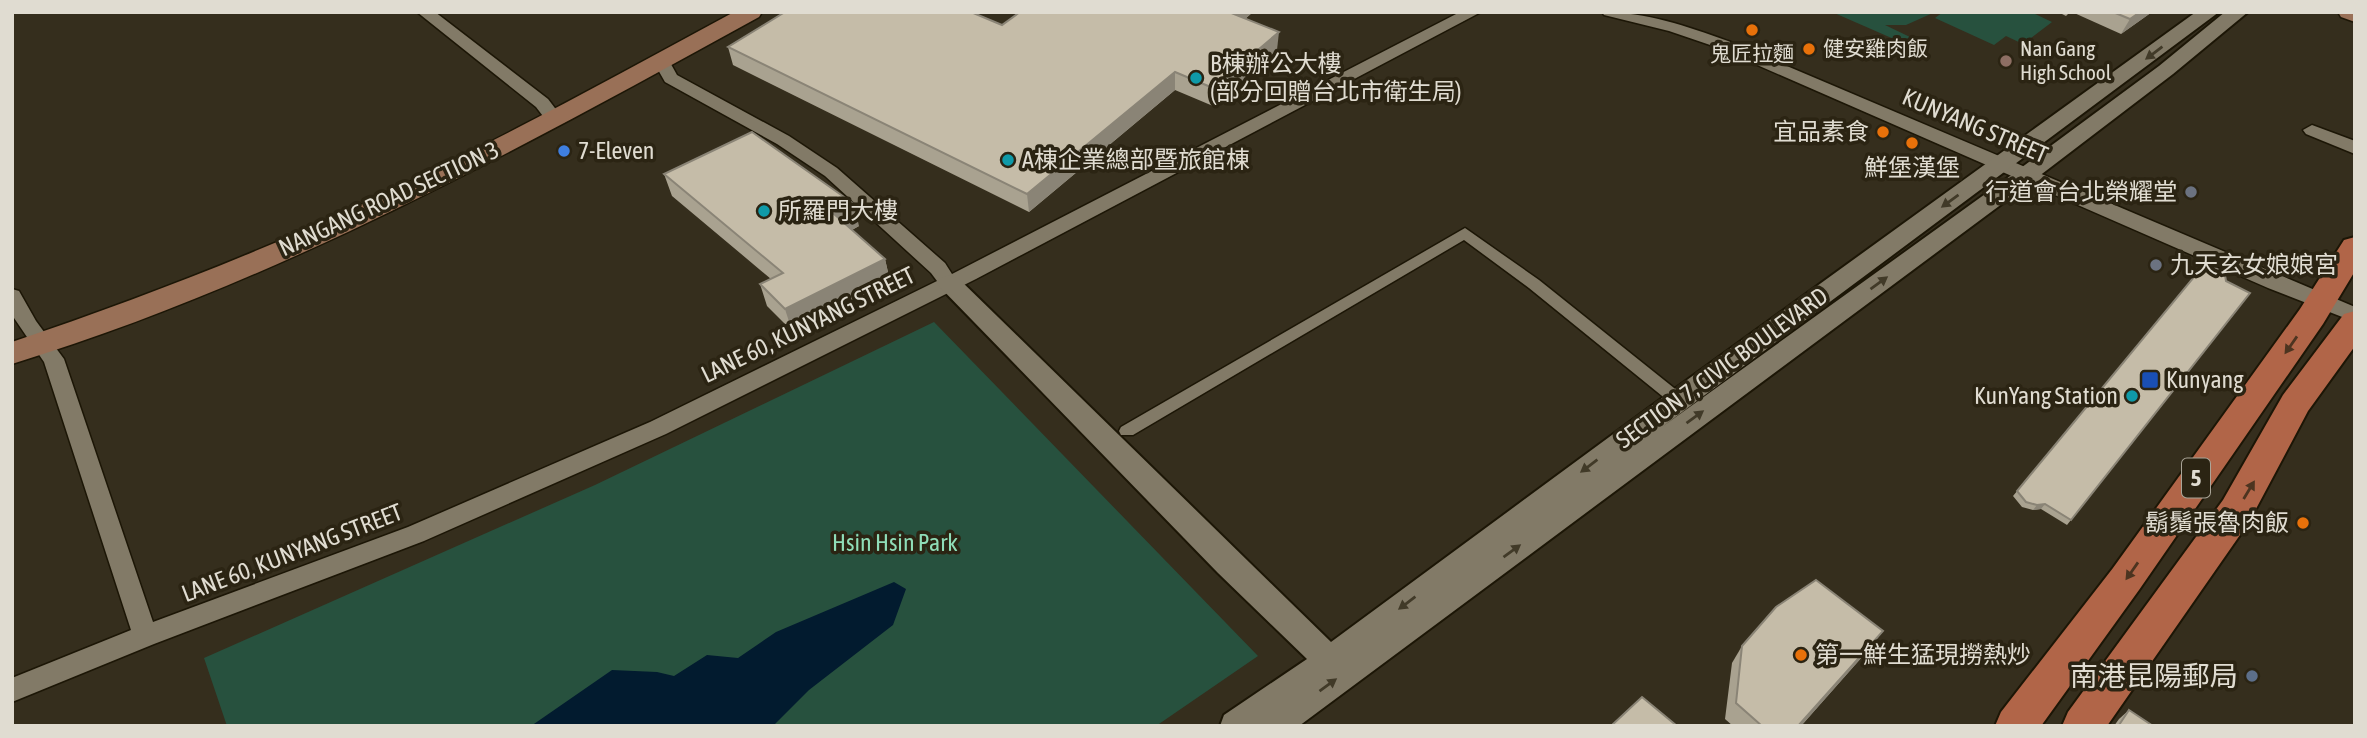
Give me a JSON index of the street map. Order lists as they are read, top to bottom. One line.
{"streets":{"main road":["NANGANG ROAD SECTION 3","5"],"street":["KUNYANG STREET","LANE 60, KUNYANG STREET","SECTION 7, CIVIC BOULEVARD"]},"crossings":[["KUNYANG STREET","SECTION 7, CIVIC BOULEVARD"],["KUNYANG STREET","5"]],"parks":["Hsin Hsin Park"],"places":{"other":["鬼匠拉麵","健安雞肉飯","Nan Gang High School","B棟辦公大樓 (部分回贈台北市衛生局)","宜品素食","鮮堡漢堡","7-Eleven","A棟企業總部暨旅館棟","行道會台北榮耀堂","所羅門大樓","九天玄女娘娘宮","KunYang Station","鬍鬚張魯肉飯","第一鮮生猛現撈熱炒","南港昆陽郵局"],"transit":["Kunyang"]}}
